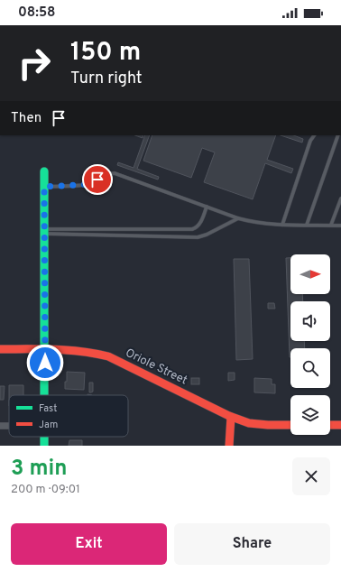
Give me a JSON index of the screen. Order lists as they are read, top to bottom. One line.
{"streets":{"street":["Oriole Street"]},"legend":["Fast","Jam"],"north":"right","page":{"status":"08:58","turn":["150 m","Turn right"],"then":"Then","heading":["3 min","200 m · 09:01"],"buttons":["Exit","Share"]}}
